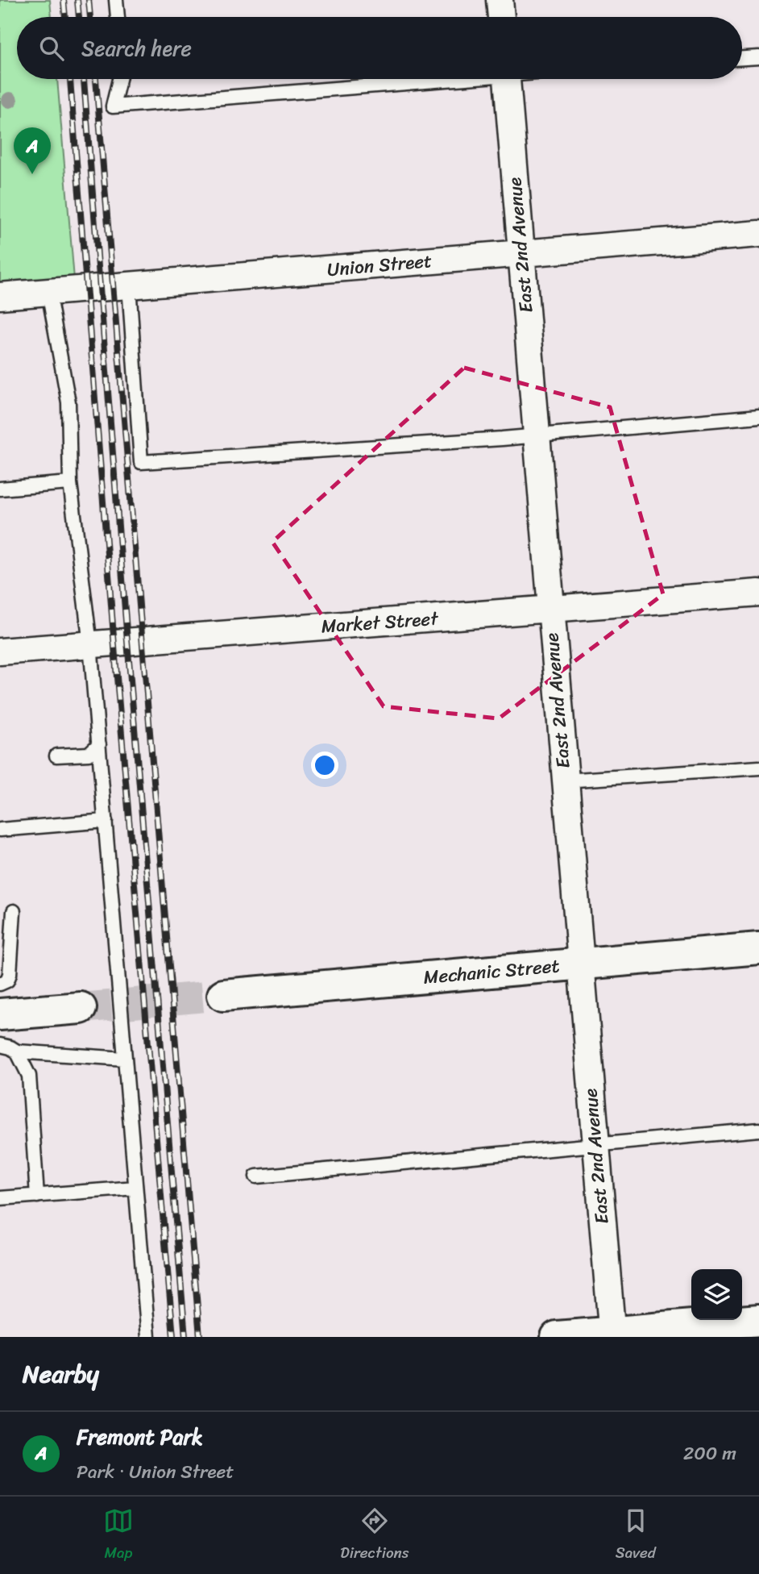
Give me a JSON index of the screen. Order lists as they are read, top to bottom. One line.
{"streets":{"street":["East 2nd Avenue","Union Street","Market Street","Mechanic Street"]},"crossings":[["East 2nd Avenue","Union Street"],["East 2nd Avenue","Market Street"],["East 2nd Avenue","Mechanic Street"]],"page":{"search":"Search here","pins":"A","heading":"Nearby","list":[{"mark":"A","name":"Fremont Park","note":"Park · Union Street","value":"200 m"}],"nav":["Map","Directions","Saved"]}}
